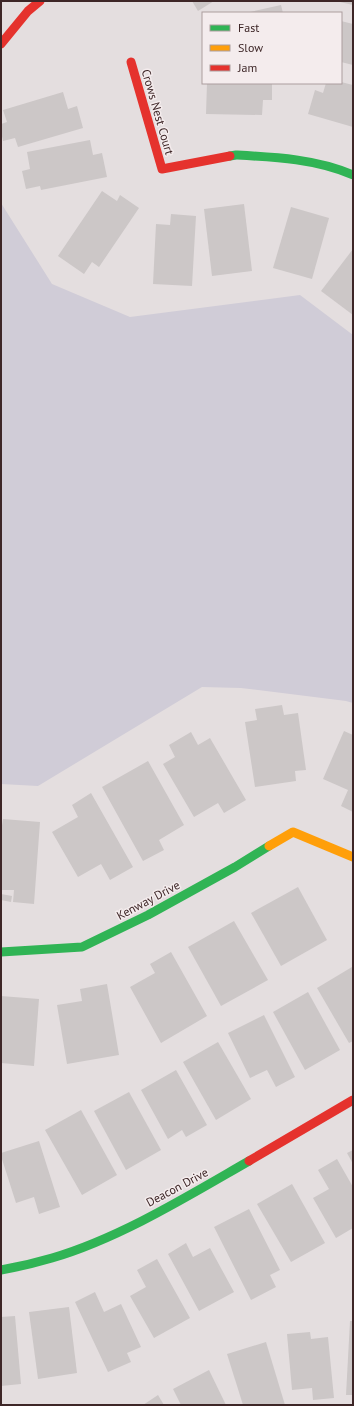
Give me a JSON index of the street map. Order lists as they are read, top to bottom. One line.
{"streets":{"street":["Crows Nest Court","Kenway Drive","Deacon Drive"]},"legend":["Fast","Slow","Jam"]}
